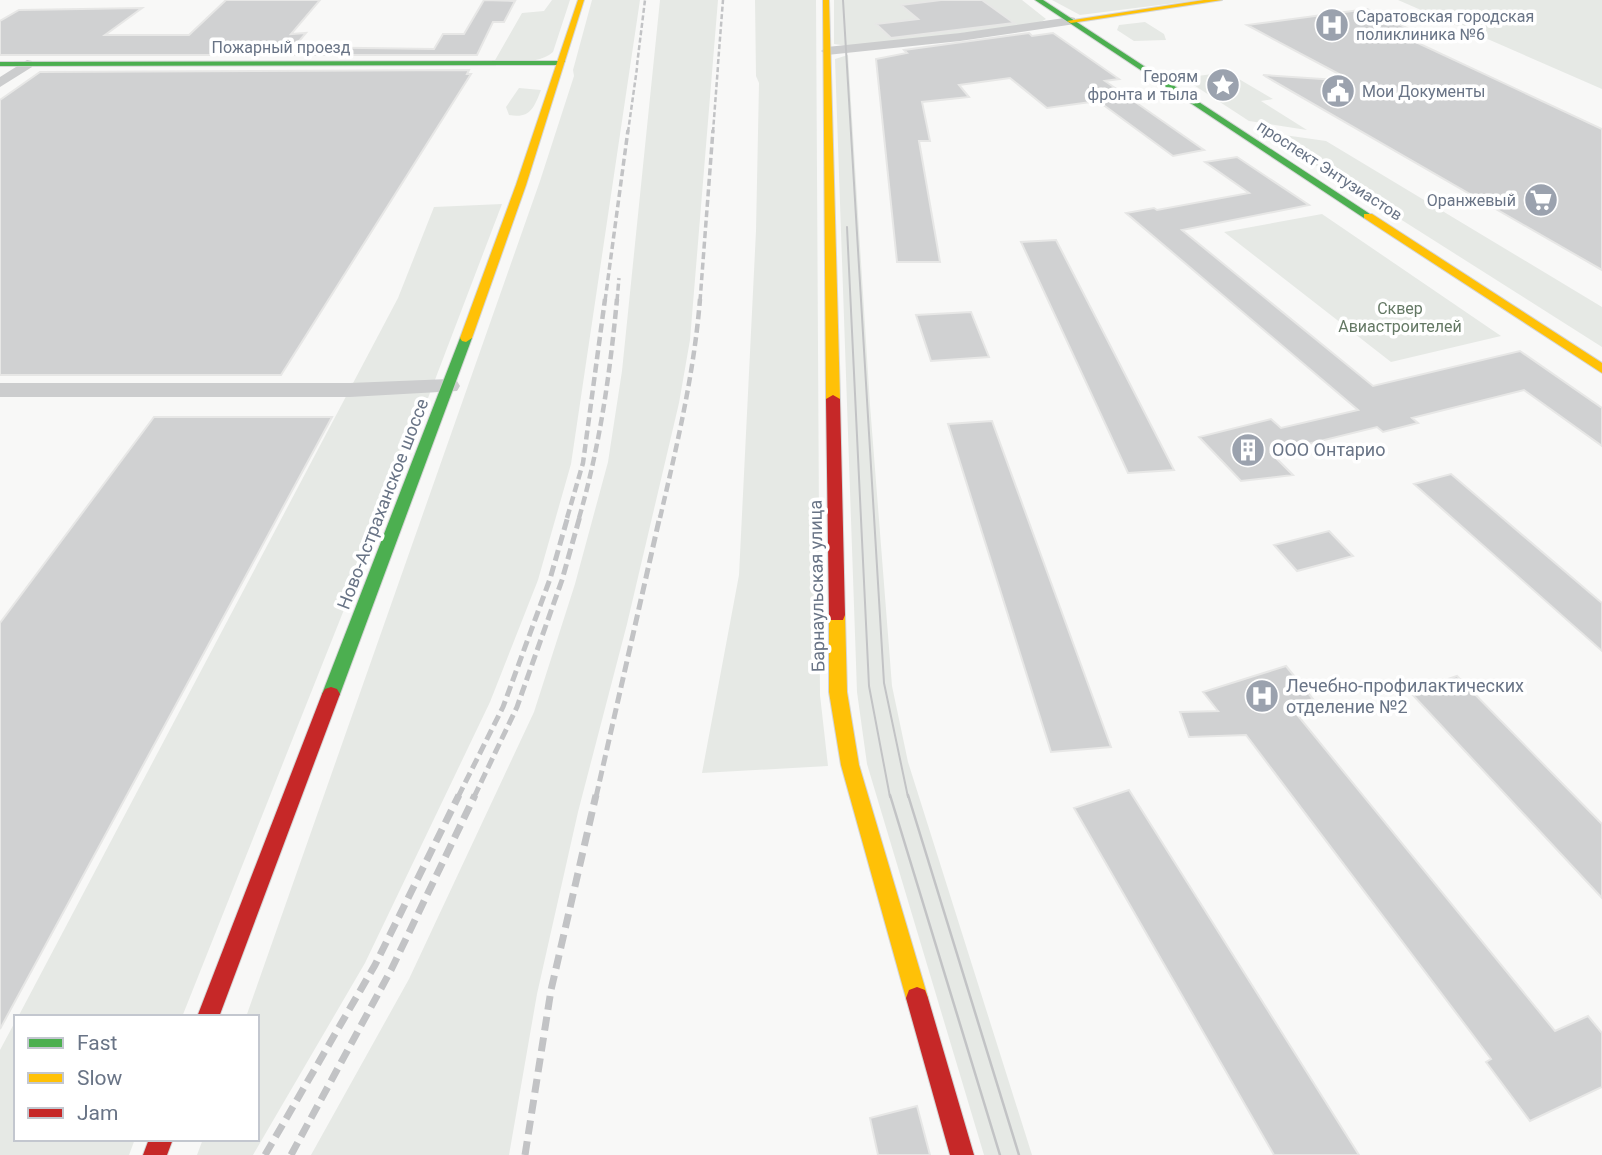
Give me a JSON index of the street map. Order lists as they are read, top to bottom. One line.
{"streets":{"main road":["Пожарный проезд","проспект Энтузиастов","Ново-Астраханское шоссе","Барнаульская улица"]},"crossings":[["Пожарный проезд","Ново-Астраханское шоссе"]],"parks":["Сквер Авиастроителей"],"places":{"hospital":["Саратовская городская поликлиника №6","Лечебно-профилактических отделение №2"],"place":["Героям фронта и тыла"],"public building":["Мои Документы"],"supermarket":["Оранжевый"],"building":["ООО Онтарио"]},"legend":["Fast","Slow","Jam"]}
